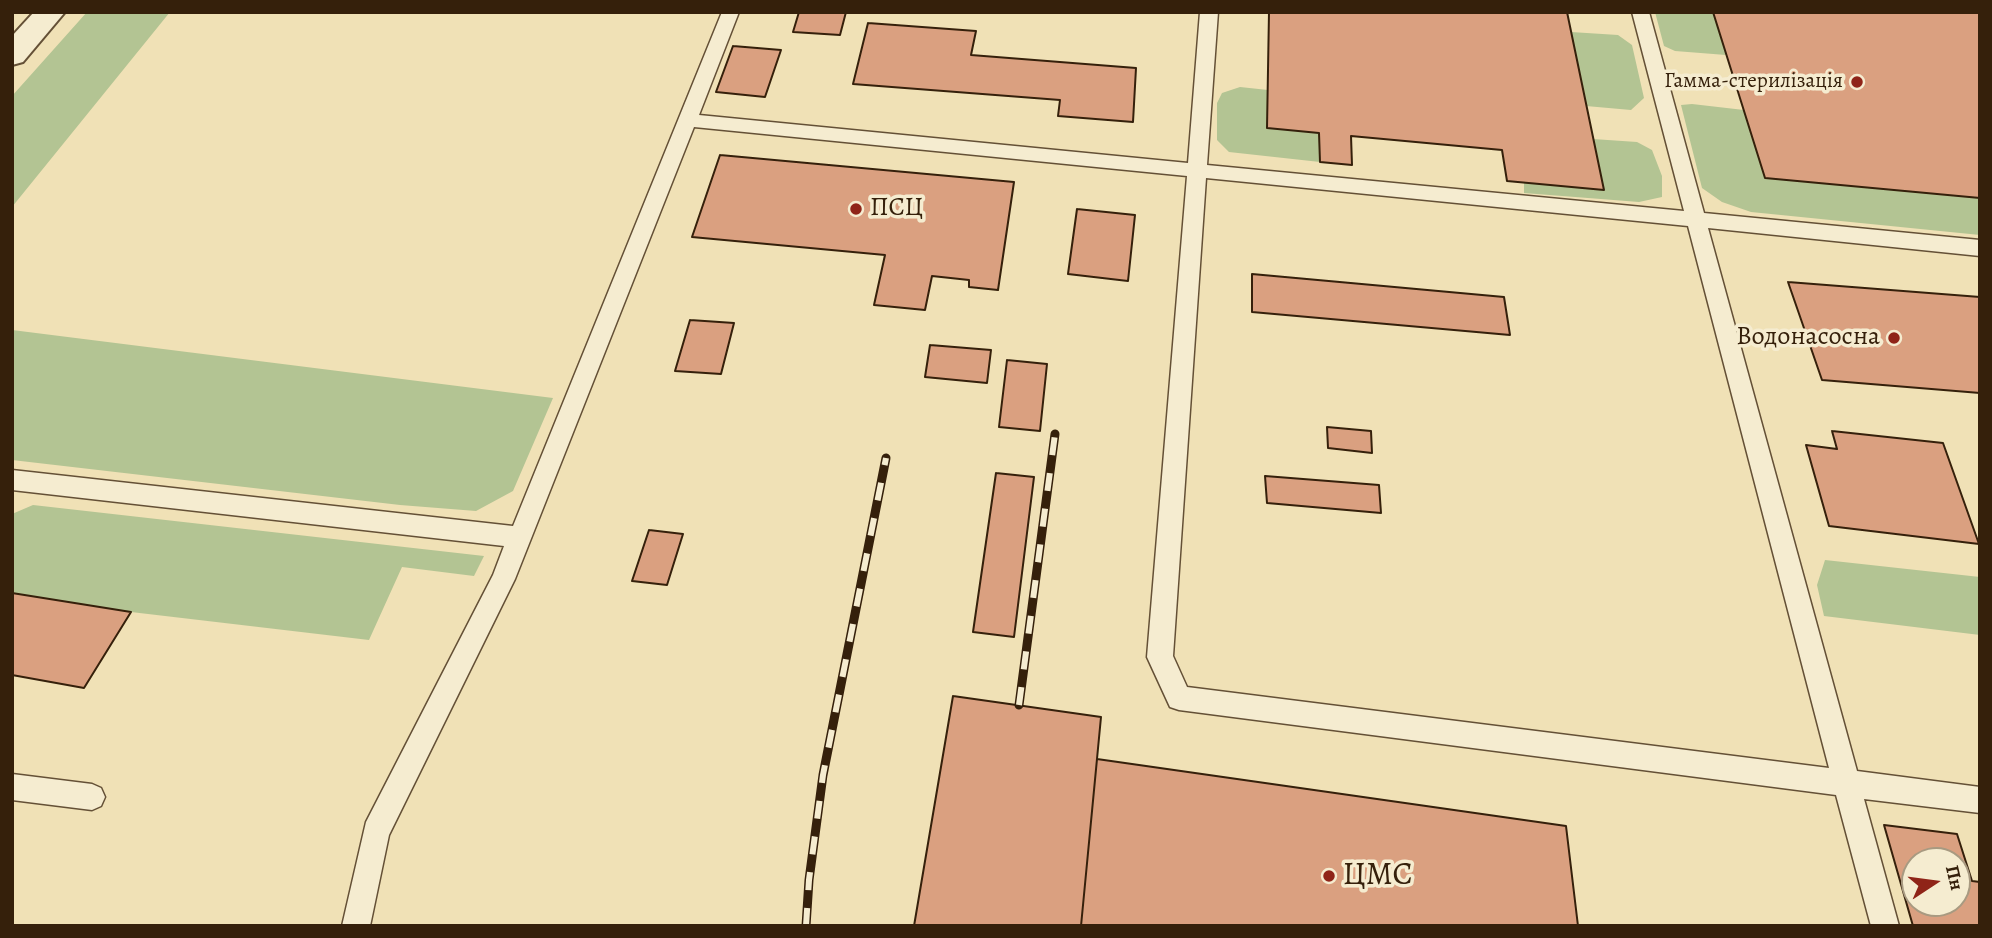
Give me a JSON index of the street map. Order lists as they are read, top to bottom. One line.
{"places":["Гамма-стерилізація","ПСЦ","Водонасосна","ЦМС"],"north":"right"}
